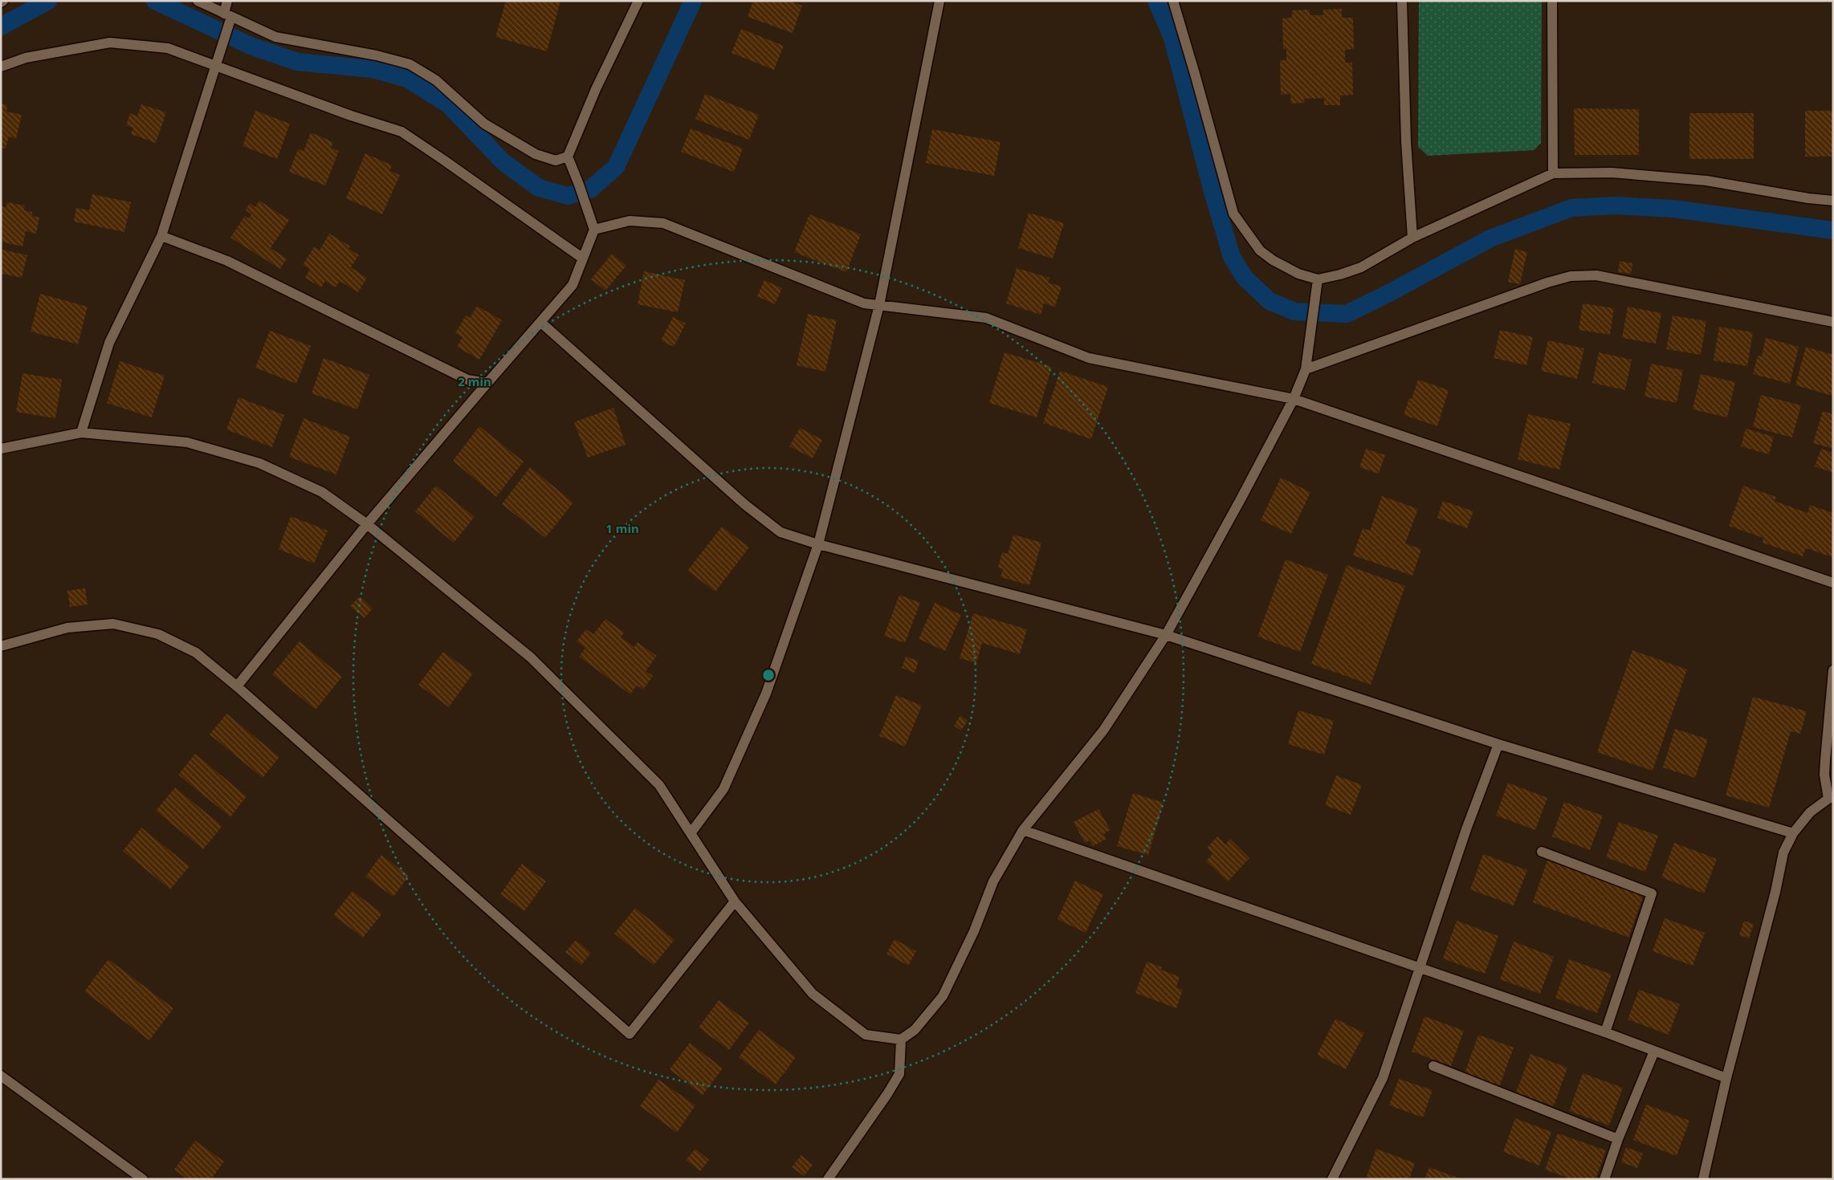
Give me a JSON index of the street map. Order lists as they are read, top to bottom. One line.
{"rings":["2 min","1 min"]}
